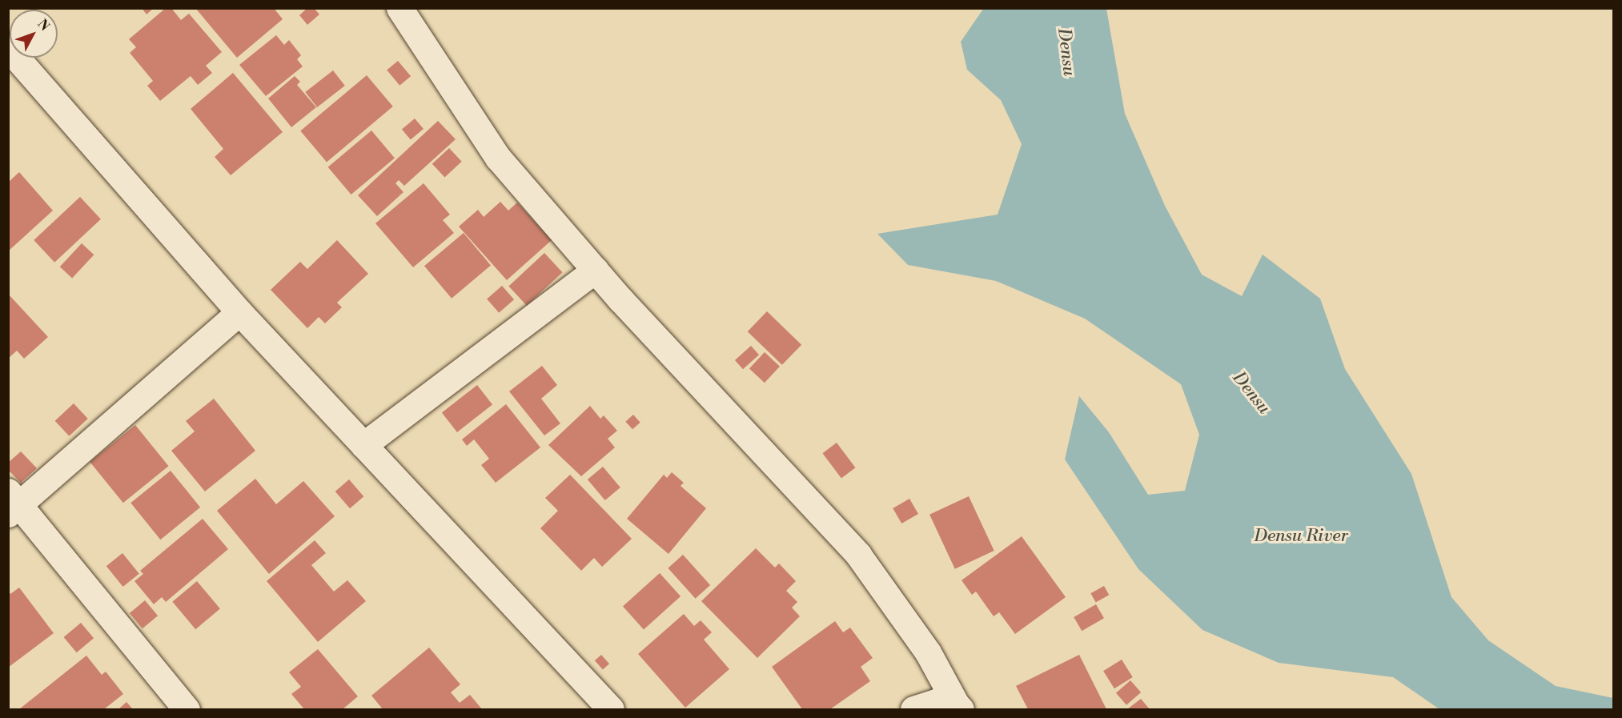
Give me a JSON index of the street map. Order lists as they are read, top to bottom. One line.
{"water":["Densu","Densu River"],"north":"top right"}
